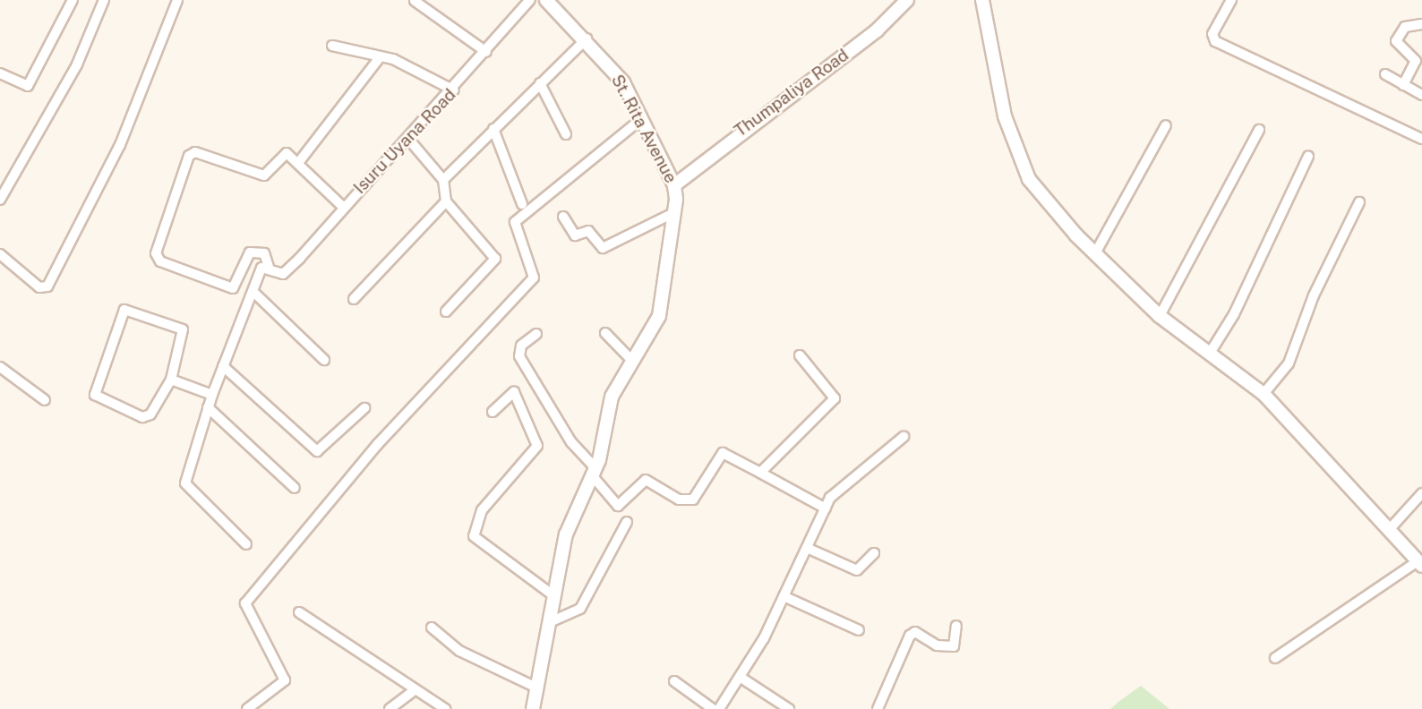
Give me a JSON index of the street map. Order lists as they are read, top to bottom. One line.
{"streets":{"street":["Thumpaliya Road","St. Rita Avenue","Isuru Uyana Road"]},"crossings":[["Thumpaliya Road","St. Rita Avenue"]]}
